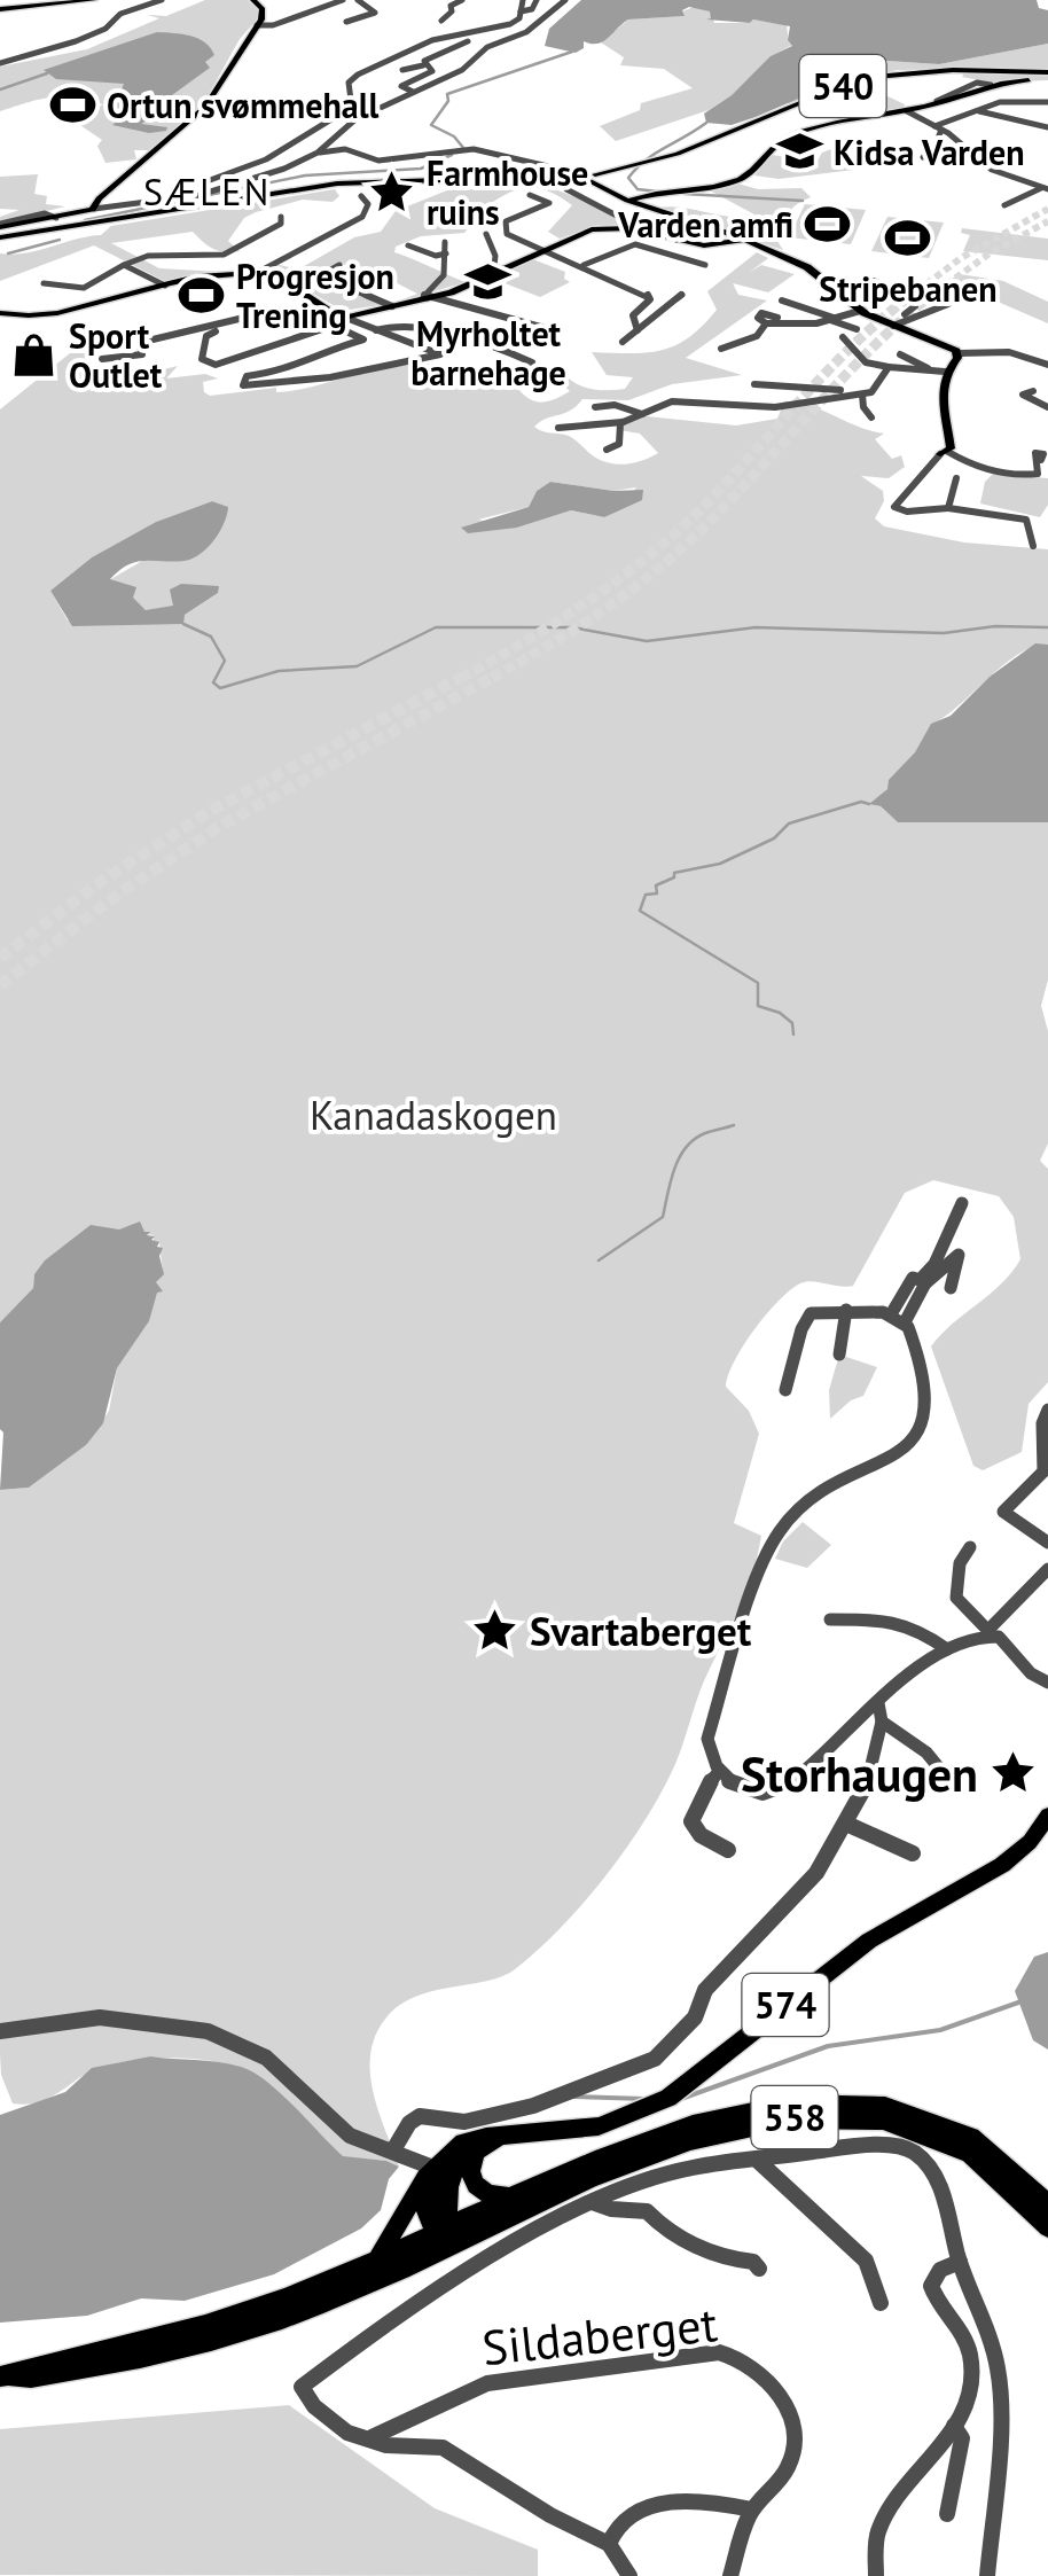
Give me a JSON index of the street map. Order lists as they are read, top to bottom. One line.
{"streets":{"main road":["540","574","558"],"street":["Sildaberget"]},"crossings":[["574","558"]],"districts":["SÆLEN"],"parks":["Kanadaskogen"],"places":{"sports":["Ortun svømmehall","Varden amfi","Stripebanen","Progresjon Trening"],"school or university":["Kidsa Varden","Myrholtet barnehage"],"place":["Farmhouse ruins","Svartaberget","Storhaugen"],"shop":["Sport Outlet"]}}
